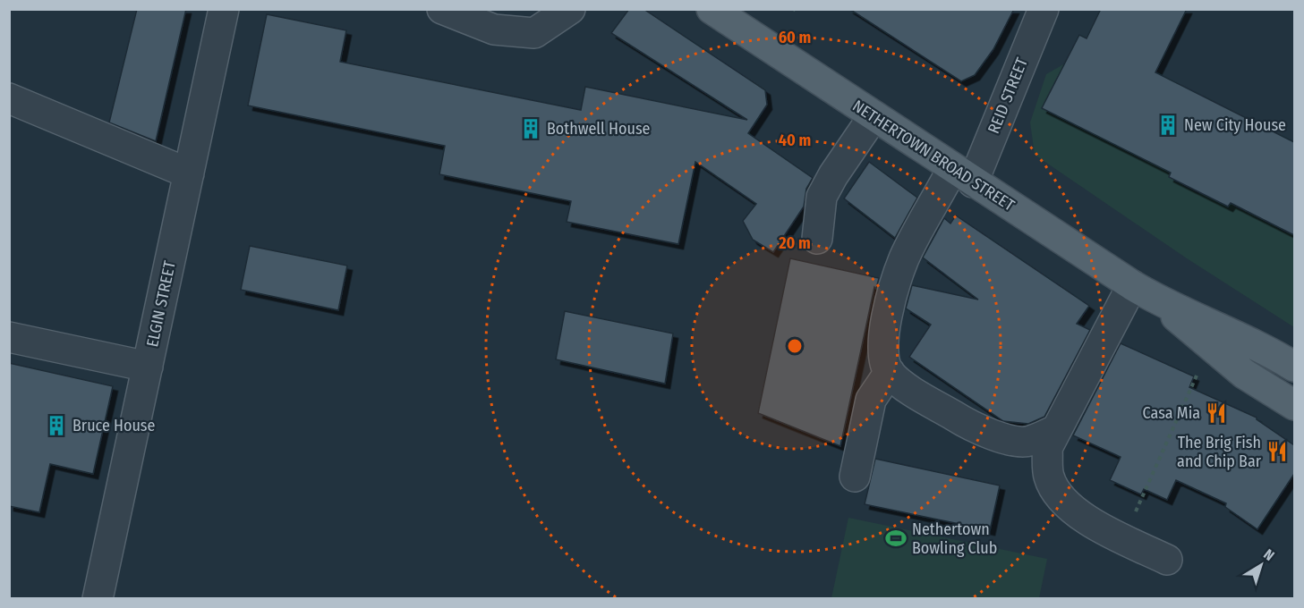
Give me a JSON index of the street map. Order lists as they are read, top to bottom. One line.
{"streets":{"main road":["NETHERTOWN BROAD STREET"],"street":["REID STREET","ELGIN STREET"]},"crossings":[["REID STREET","NETHERTOWN BROAD STREET"]],"places":{"building":["New City House","Bothwell House","Bruce House"],"restaurant":["Casa Mia","The Brig Fish and Chip Bar"],"sports":["Nethertown Bowling Club"]},"north":"top right","rings":["60 m","40 m","20 m"]}
